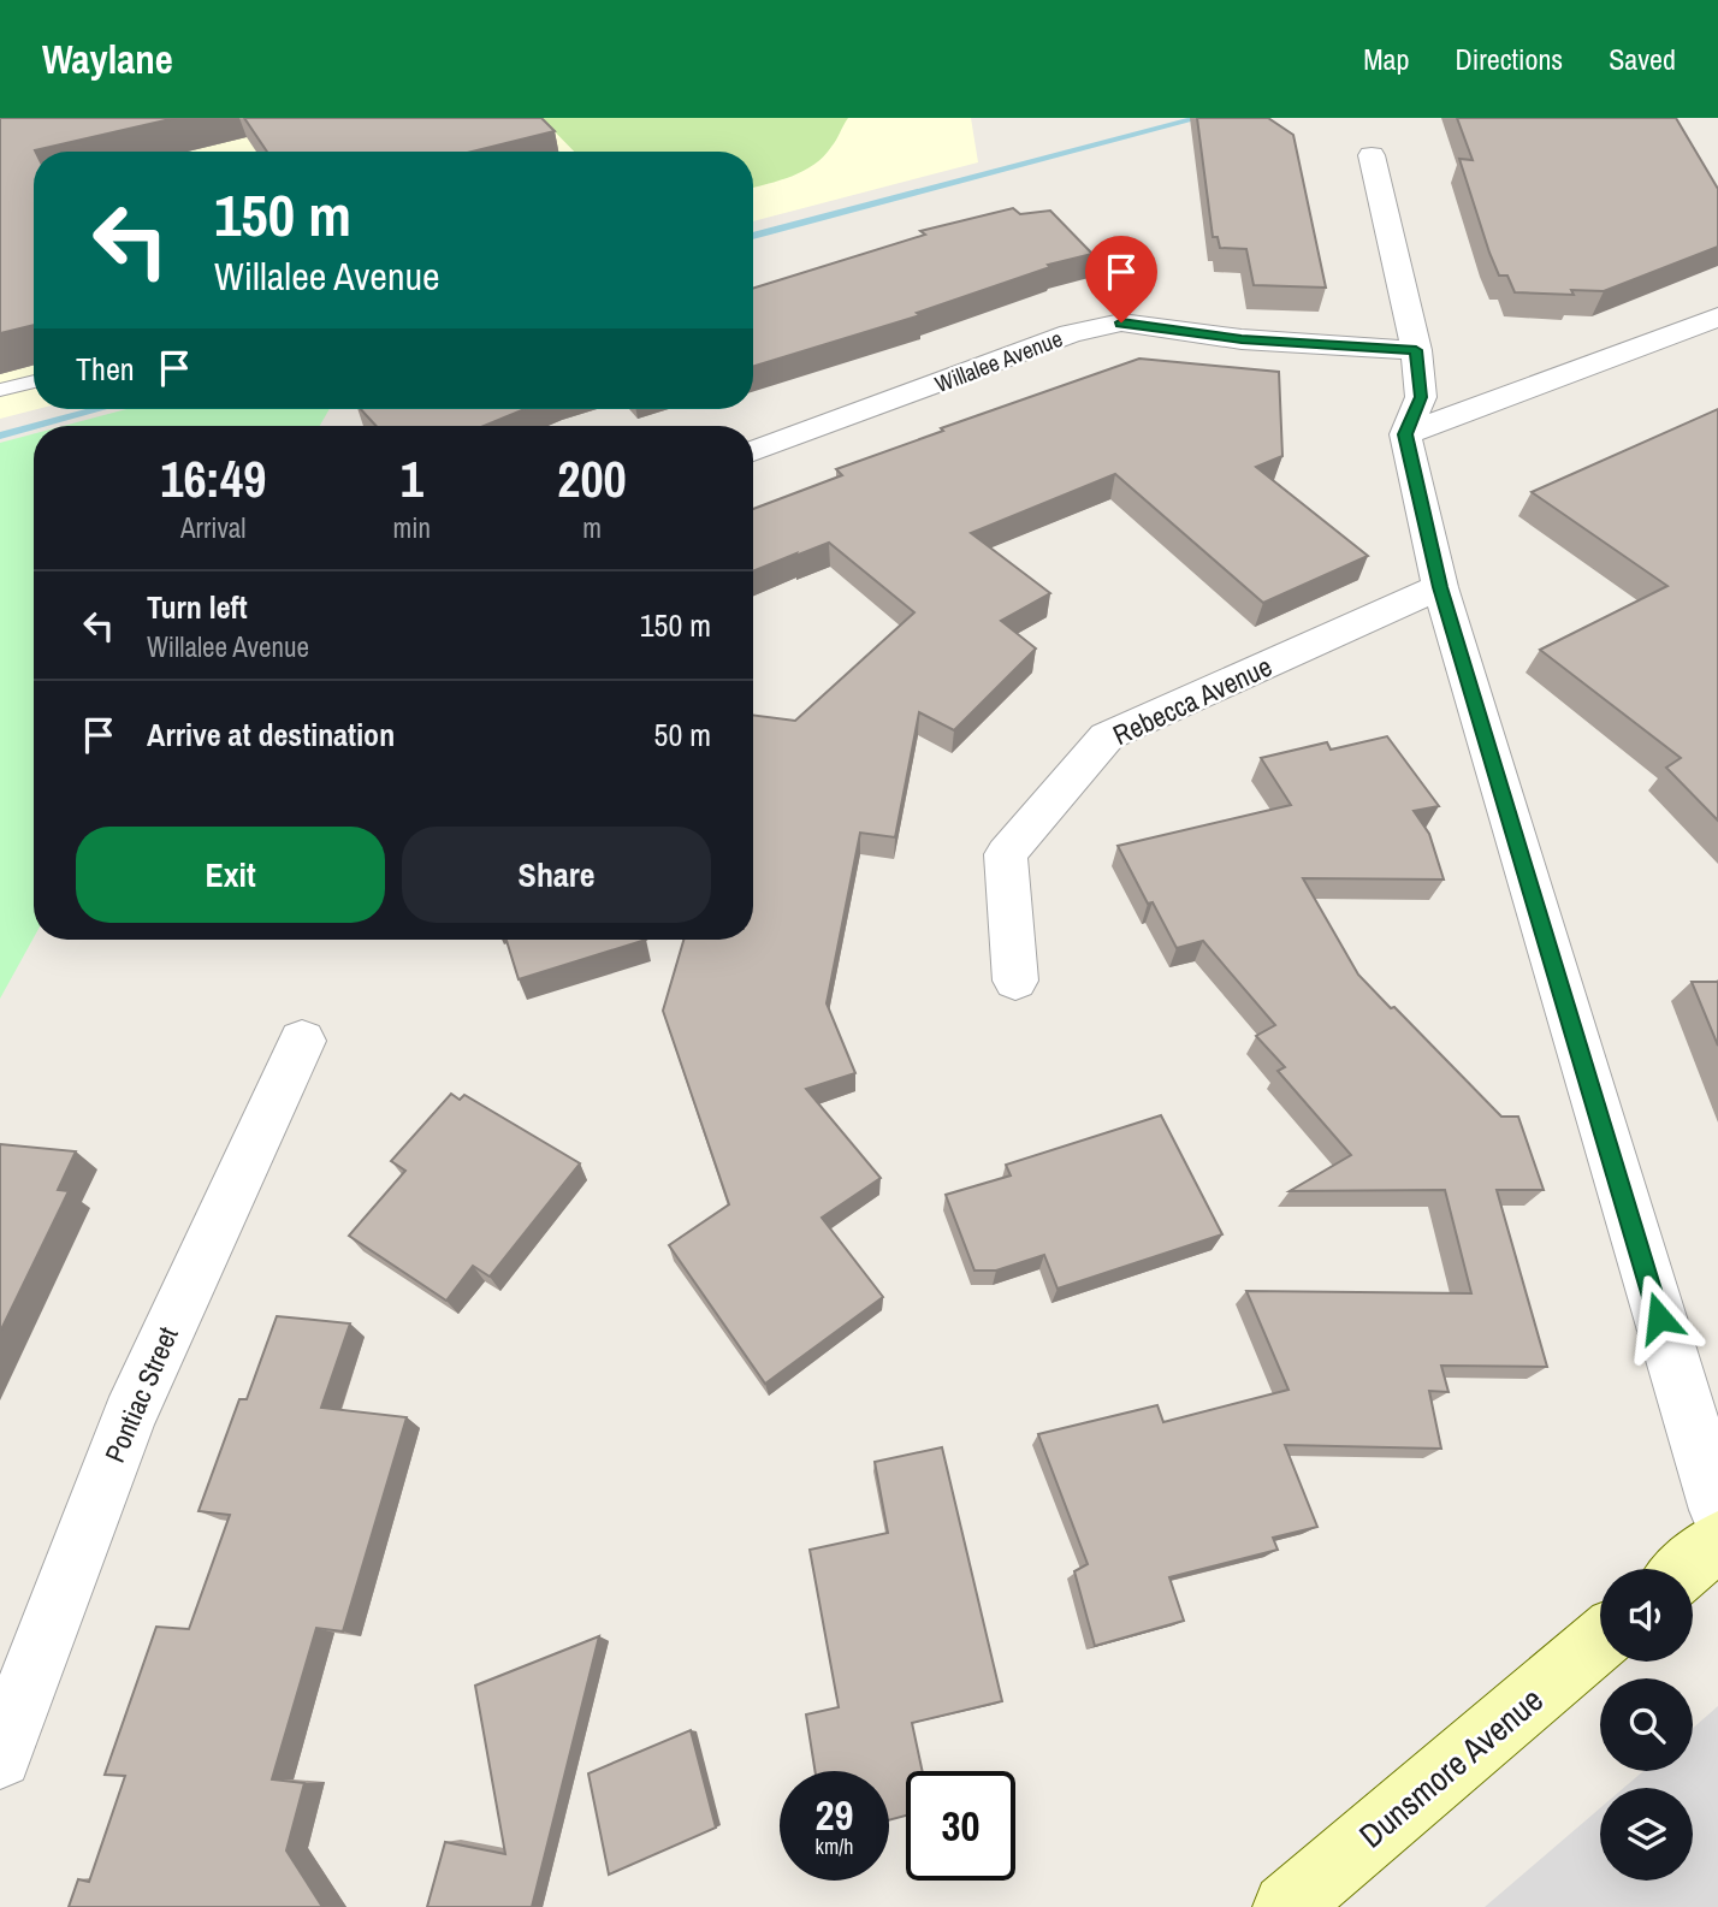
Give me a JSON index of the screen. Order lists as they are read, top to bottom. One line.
{"streets":{"street":["Willalee Avenue","Rebecca Avenue","Pontiac Street","Dunsmore Avenue"]},"page":{"header":"Waylane","nav":["Map","Directions","Saved"],"turn":["150 m","Willalee Avenue"],"then":"Then","eta":["16:49","Arrival","1","min","200","m"],"list":[{"name":"Turn left","note":"Willalee Avenue","value":"150 m"},{"name":"Arrive at destination","value":"50 m"}],"buttons":["Exit","Share"],"speed":"29 km/h","limit":"30"}}
